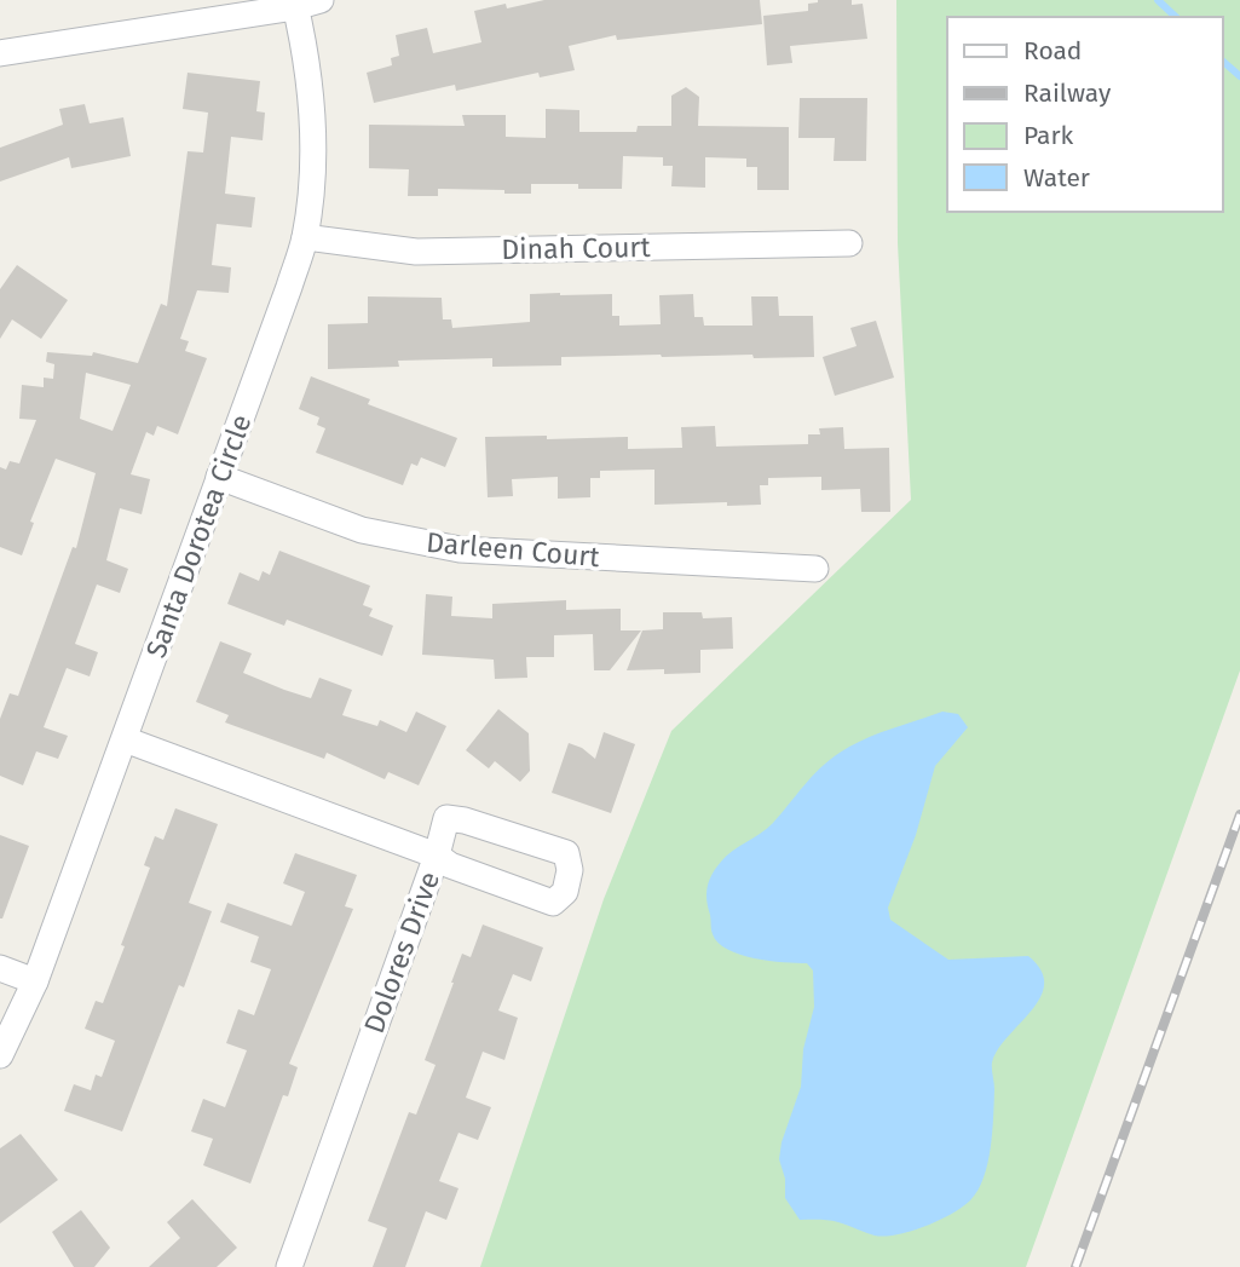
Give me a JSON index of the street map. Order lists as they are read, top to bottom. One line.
{"streets":{"street":["Dinah Court","Santa Dorotea Circle","Darleen Court","Dolores Drive"]},"crossings":[["Dinah Court","Santa Dorotea Circle"],["Santa Dorotea Circle","Darleen Court"],["Santa Dorotea Circle","Dolores Drive"]],"legend":["Road","Railway","Park","Water"]}
